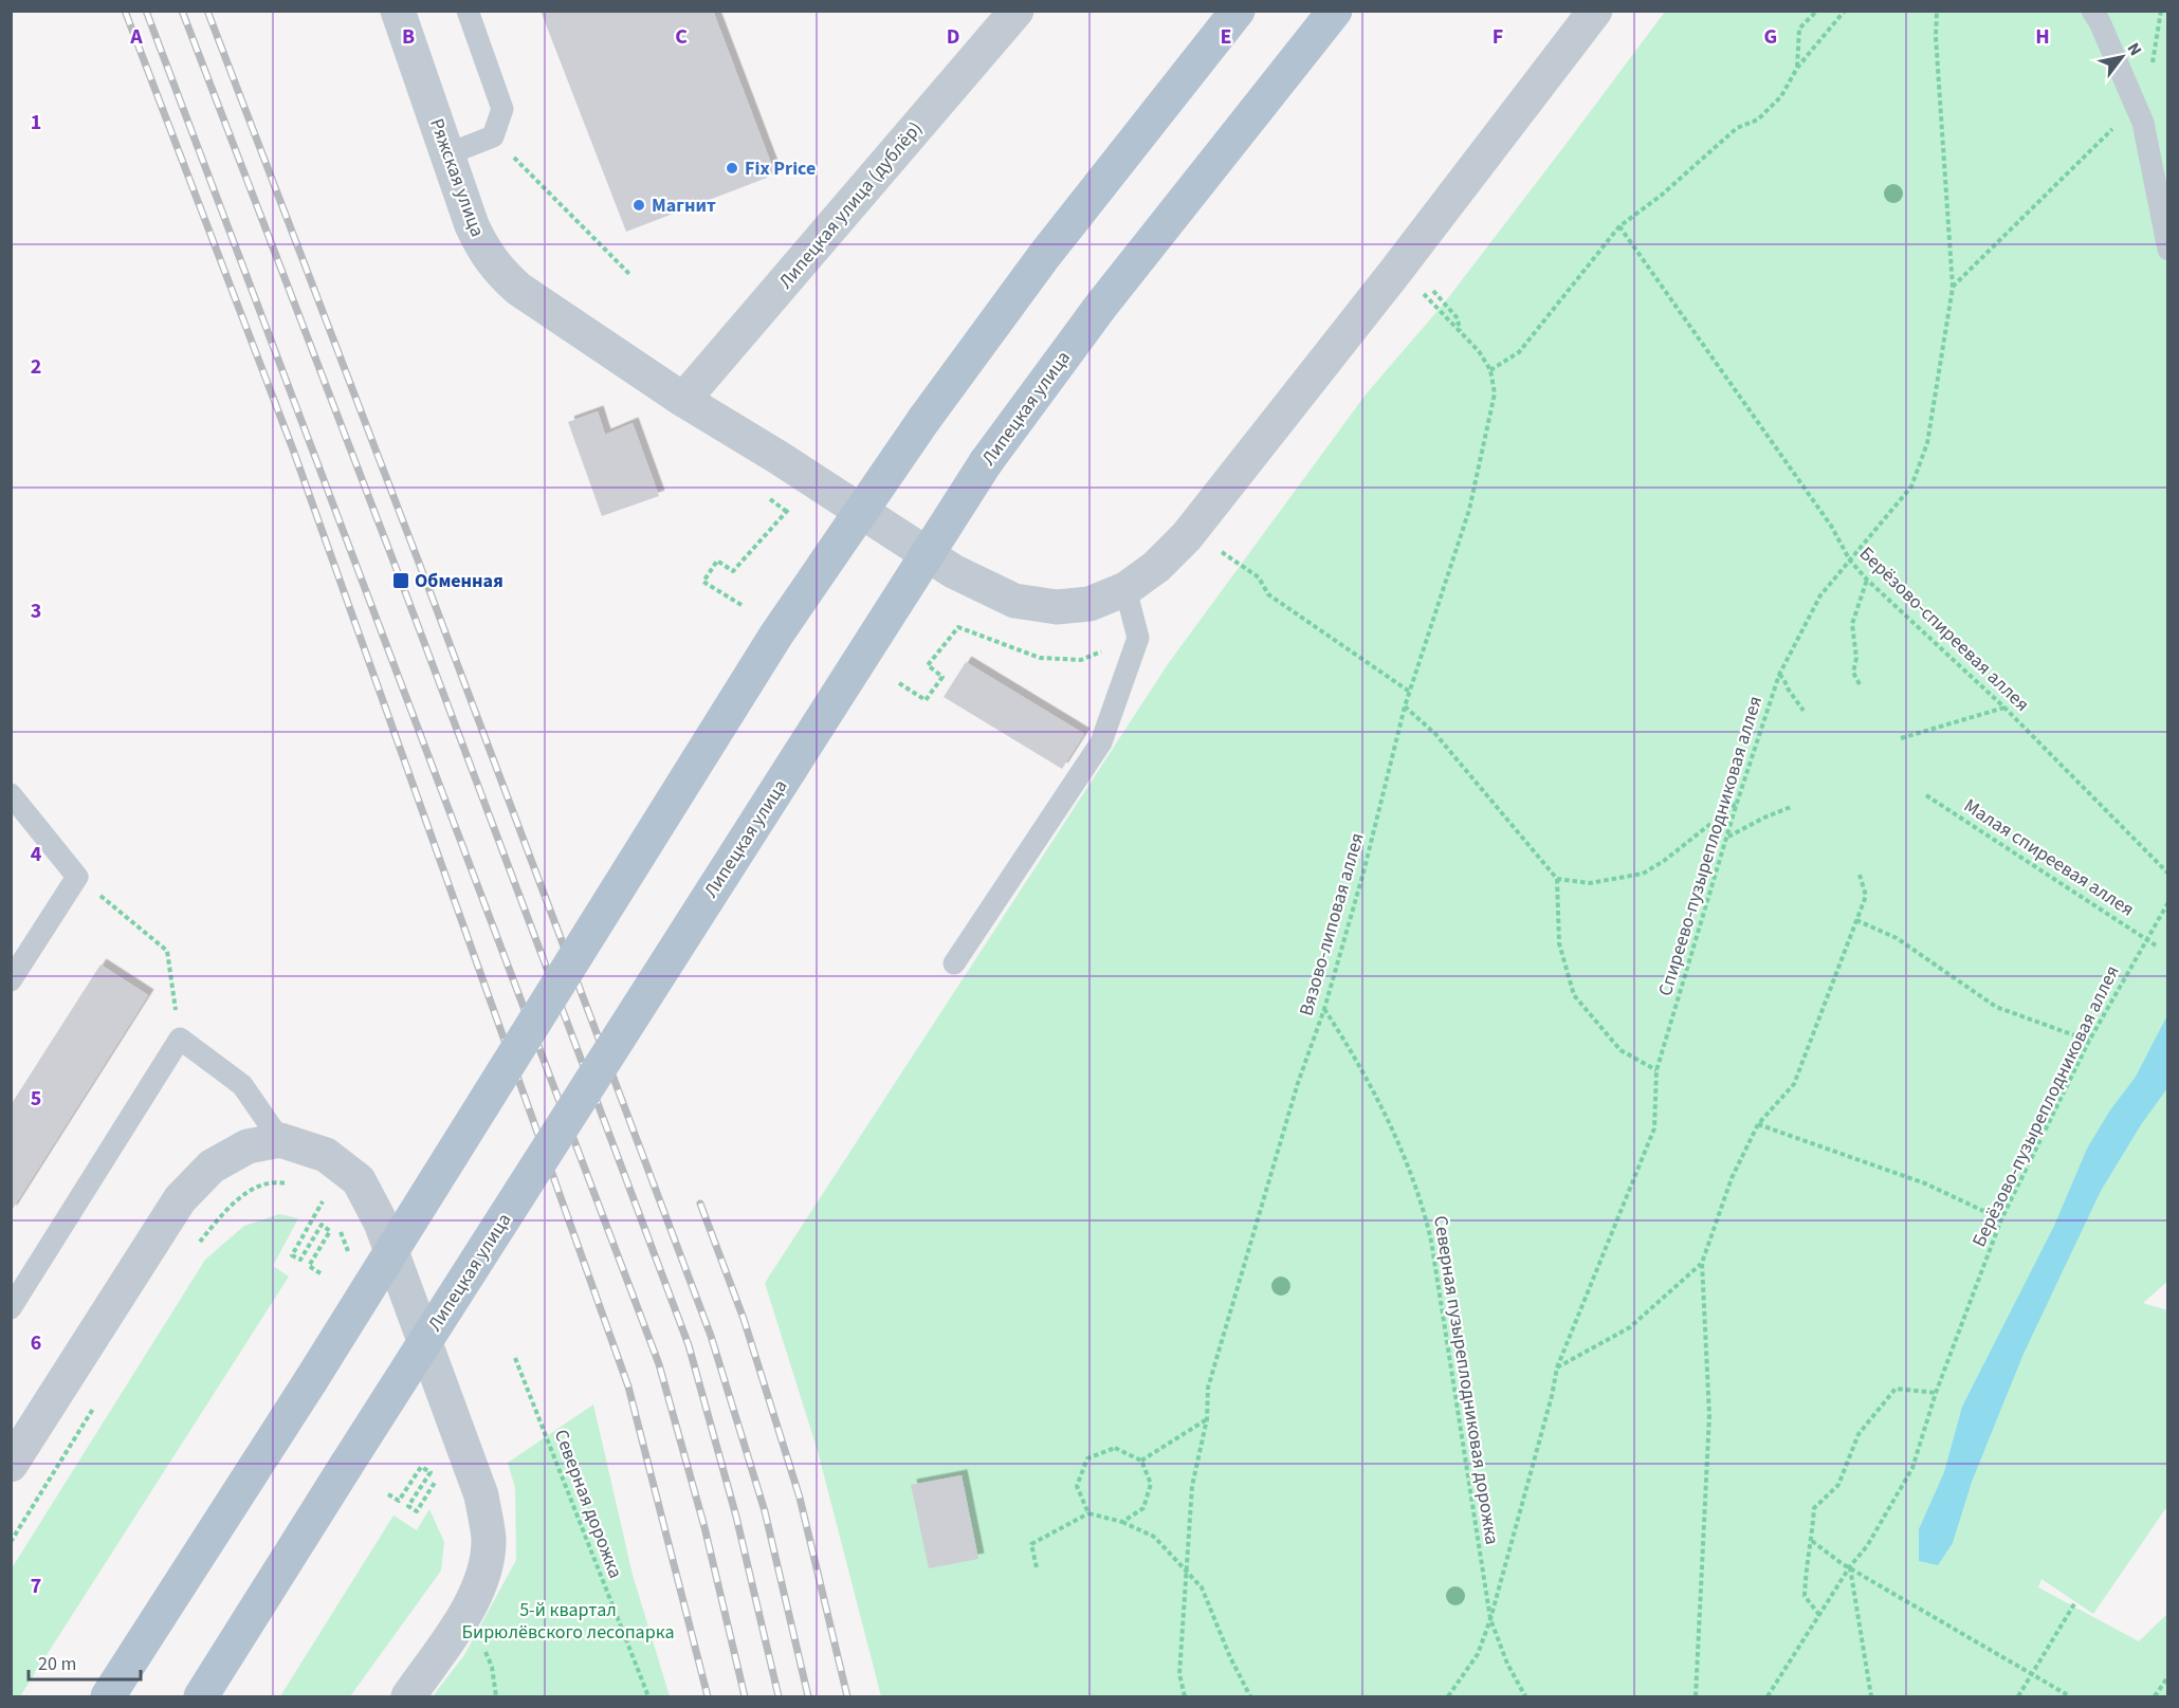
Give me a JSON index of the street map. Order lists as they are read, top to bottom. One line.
{"streets":{"main road":["Липецкая улица"],"street":["Ряжская улица","Липецкая улица (дублёр)"],"path":["Берёзово-спиреевая аллея","Спиреево-пузыреплодниковая аллея","Малая спиреевая аллея","Вязово-липовая аллея","Берёзово-пузыреплодниковая аллея","Северная пузыреплодниковая дорожка","Северная дорожка"]},"crossings":[["Ряжская улица","Липецкая улица (дублёр)"],["Берёзово-спиреевая аллея","Спиреево-пузыреплодниковая аллея"],["Спиреево-пузыреплодниковая аллея","Северная пузыреплодниковая дорожка"],["Малая спиреевая аллея","Берёзово-пузыреплодниковая аллея"],["Вязово-липовая аллея","Северная пузыреплодниковая дорожка"]],"parks":["5-й квартал Бирюлёвского лесопарка"],"places":{"other":["Fix Price","Магнит"],"transit":["Обменная"]},"scale_bar":"20 m","north":"top right","grid":{"columns":["A","B","C","D","E","F","G","H"],"rows":["1","2","3","4","5","6","7"]}}
